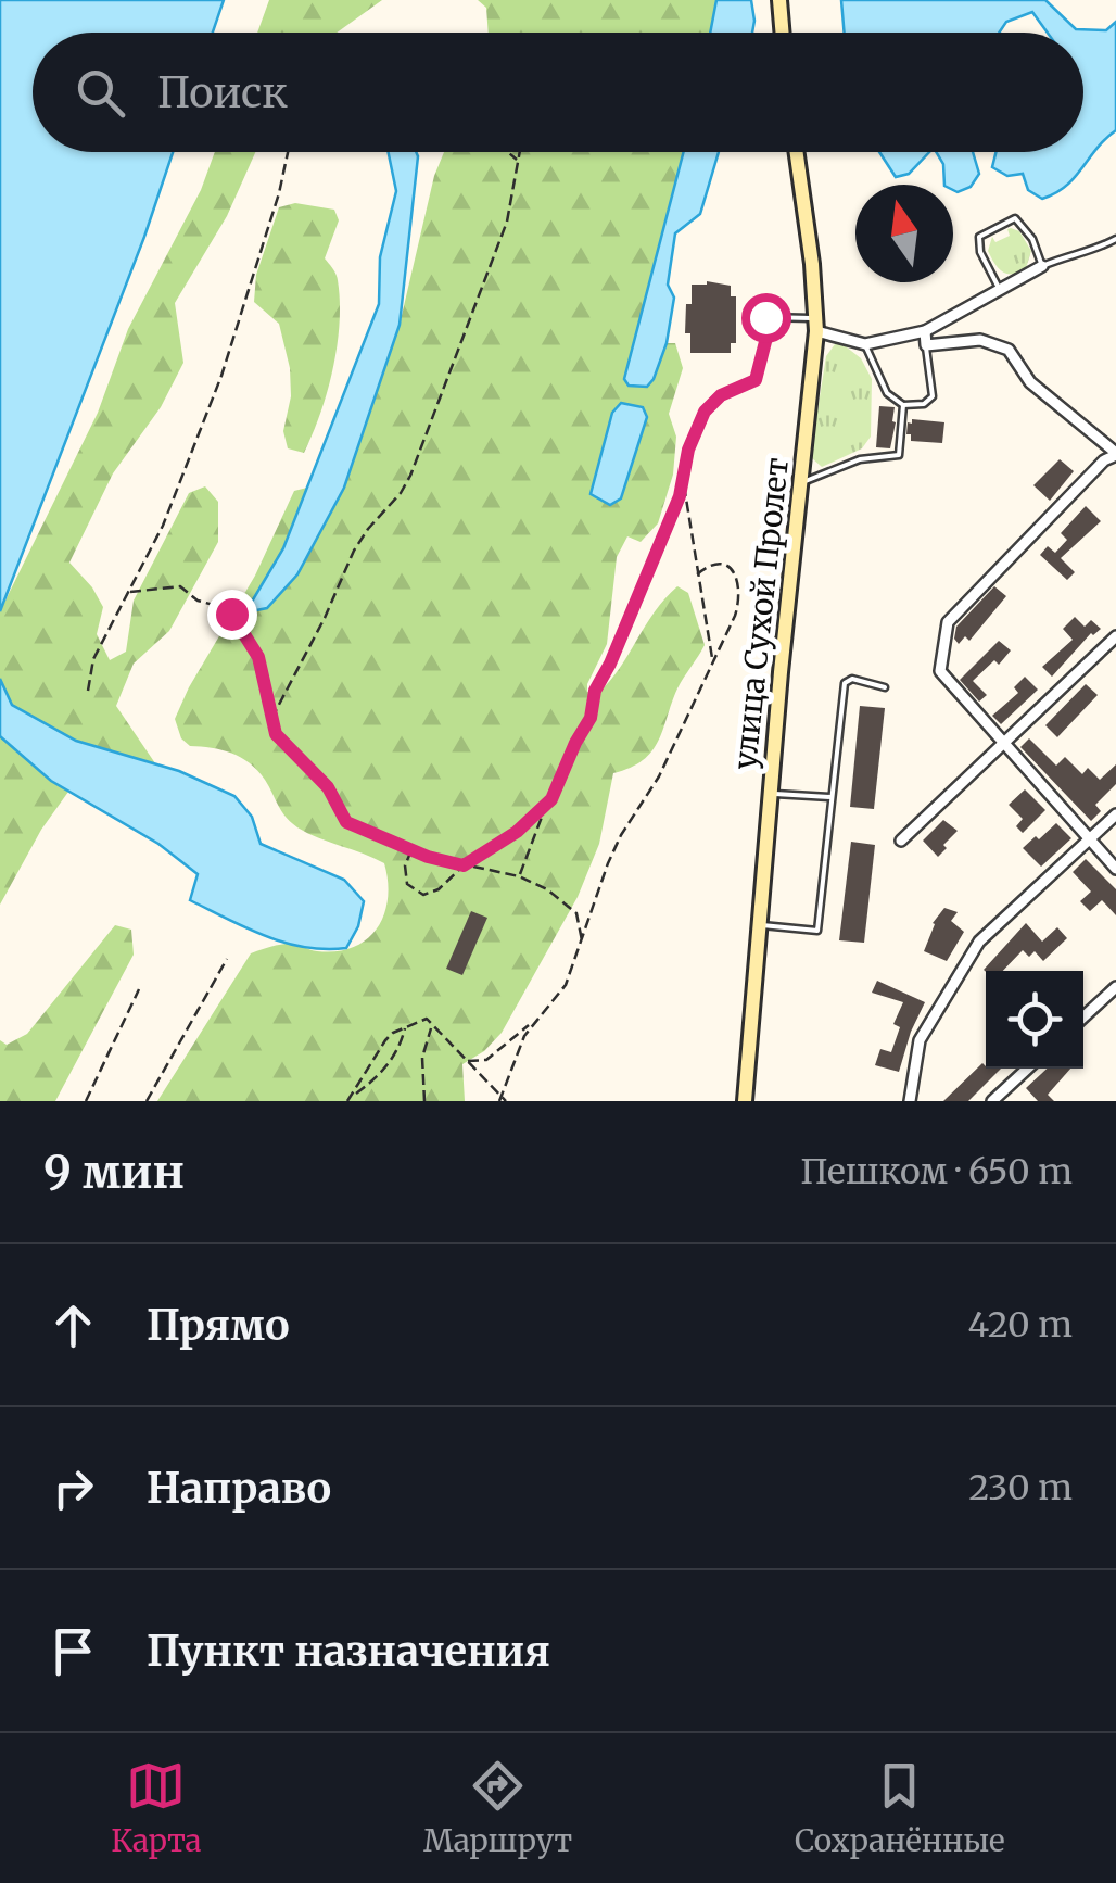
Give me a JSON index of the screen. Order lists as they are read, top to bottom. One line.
{"streets":{"main road":["улица Сухой Пролет"]},"north":"top","page":{"search":"Поиск","heading":["9 мин","Пешком · 650 m"],"list":[["Прямо","420 m"],["Направо","230 m"],"Пункт назначения"],"nav":["Карта","Маршрут","Сохранённые"]}}
